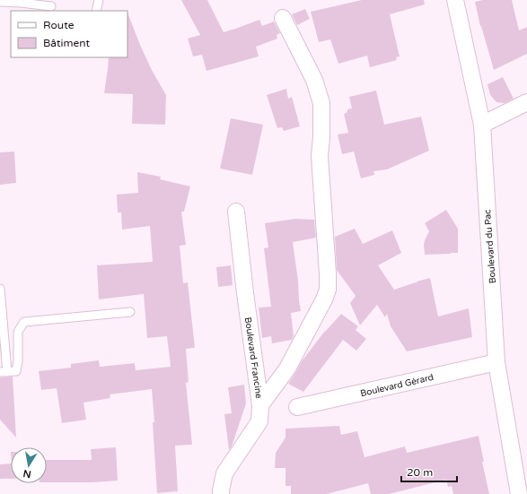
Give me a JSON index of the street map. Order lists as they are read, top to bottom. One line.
{"streets":{"street":["Boulevard du Pac","Boulevard Francine","Boulevard Gérard"]},"crossings":[["Boulevard du Pac","Boulevard Gérard"]],"legend":["Route","Bâtiment"],"scale_bar":"20 m","north":"bottom"}
